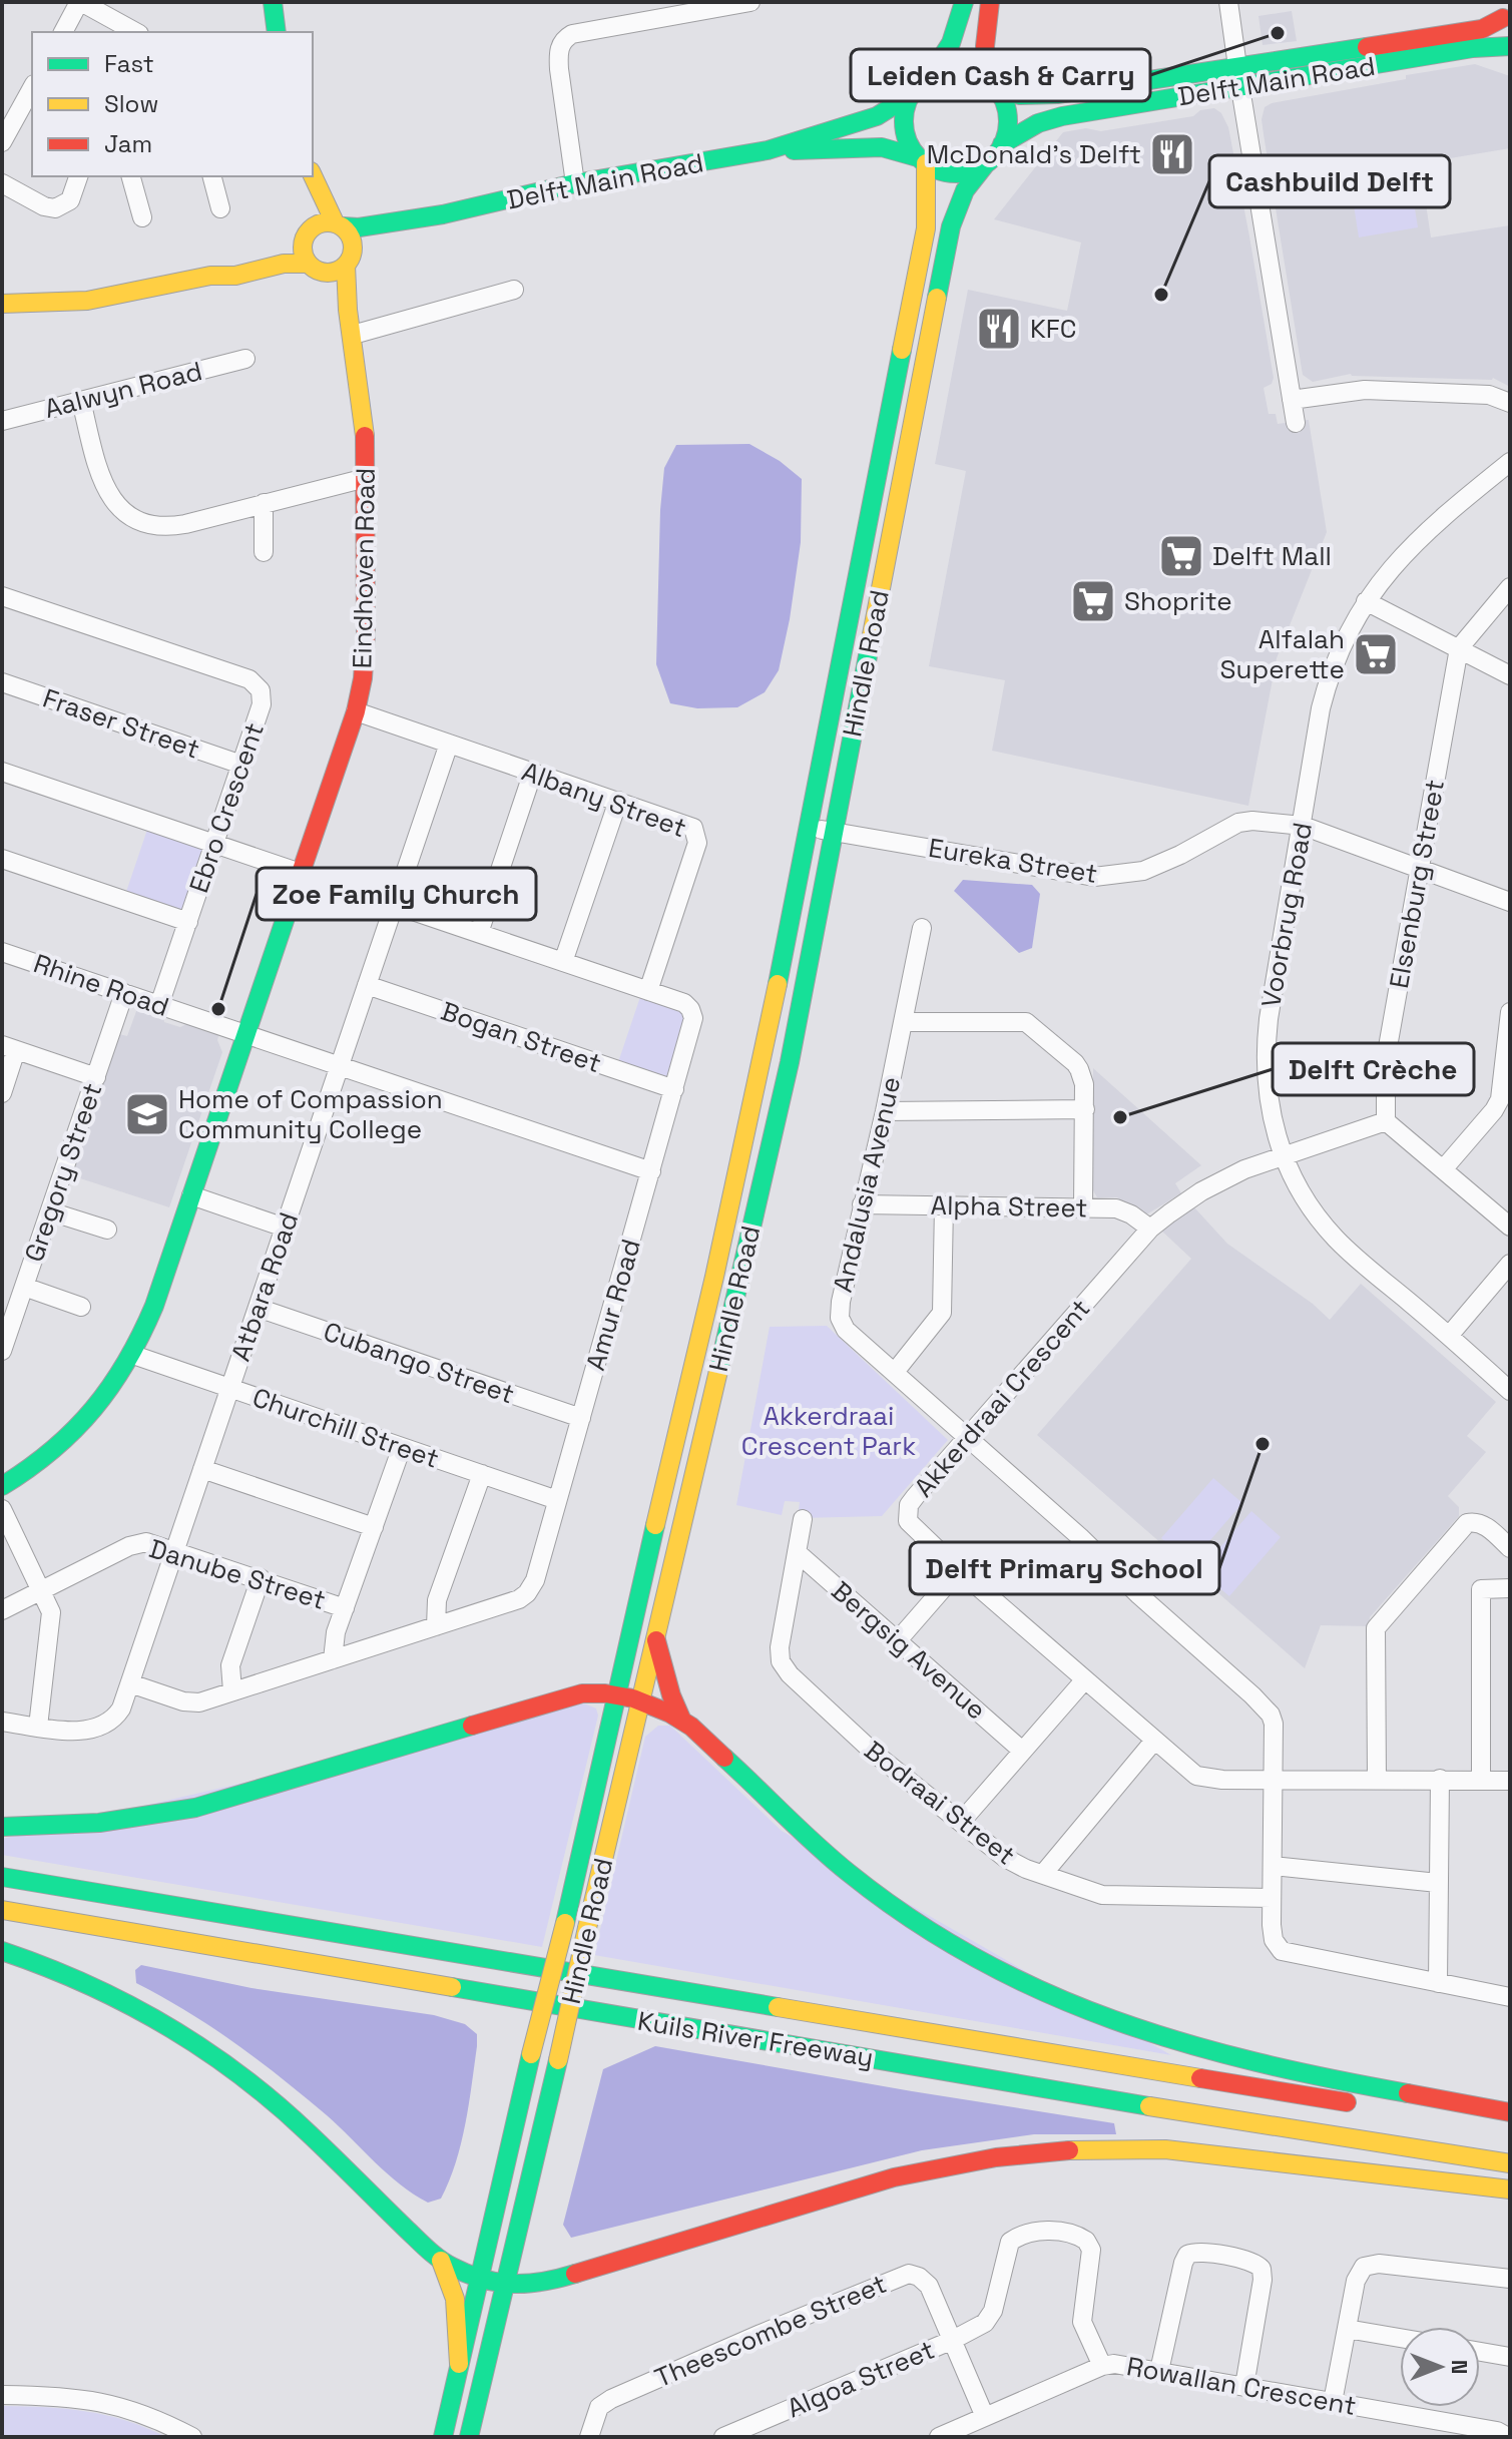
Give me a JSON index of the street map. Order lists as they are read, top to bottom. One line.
{"streets":{"main road":["Delft Main Road","Eindhoven Road","Hindle Road","Kuils River Freeway"],"street":["Aalwyn Road","Fraser Street","Albany Street","Ebro Crescent","Eureka Street","Elsenburg Street","Voorbrug Road","Rhine Road","Bogan Street","Gregory Street","Andalusia Avenue","Alpha Street","Atbara Road","Amur Road","Cubango Street","Akkerdraai Crescent","Churchill Street","Danube Street","Bergsig Avenue","Bodraai Street","Theescombe Street","Algoa Street","Rowallan Crescent"]},"crossings":[["Delft Main Road","Eindhoven Road"],["Delft Main Road","Hindle Road"],["Eindhoven Road","Albany Street"],["Eindhoven Road","Rhine Road"],["Eindhoven Road","Amur Road"],["Eindhoven Road","Churchill Street"],["Hindle Road","Eureka Street"],["Fraser Street","Ebro Crescent"],["Albany Street","Atbara Road"],["Albany Street","Amur Road"],["Ebro Crescent","Rhine Road"],["Ebro Crescent","Amur Road"],["Eureka Street","Elsenburg Street"],["Eureka Street","Voorbrug Road"],["Elsenburg Street","Akkerdraai Crescent"],["Voorbrug Road","Akkerdraai Crescent"],["Rhine Road","Gregory Street"],["Rhine Road","Atbara Road"],["Rhine Road","Amur Road"],["Bogan Street","Atbara Road"],["Bogan Street","Amur Road"],["Andalusia Avenue","Alpha Street"],["Andalusia Avenue","Akkerdraai Crescent"],["Andalusia Avenue","Bodraai Street"],["Alpha Street","Akkerdraai Crescent"],["Atbara Road","Amur Road"],["Atbara Road","Cubango Street"],["Atbara Road","Churchill Street"],["Atbara Road","Danube Street"],["Amur Road","Cubango Street"],["Amur Road","Churchill Street"],["Bergsig Avenue","Bodraai Street"],["Theescombe Street","Algoa Street"],["Theescombe Street","Rowallan Crescent"],["Algoa Street","Rowallan Crescent"]],"parks":["Akkerdraai Crescent Park"],"places":{"other":["Leiden Cash & Carry","Cashbuild Delft","Zoe Family Church","Delft Crèche","Delft Primary School"],"restaurant":["McDonald's Delft","KFC"],"supermarket":["Delft Mall","Shoprite","Alfalah Superette"],"school or university":["Home of Compassion Community College"]},"legend":["Fast","Slow","Jam"],"north":"right"}
